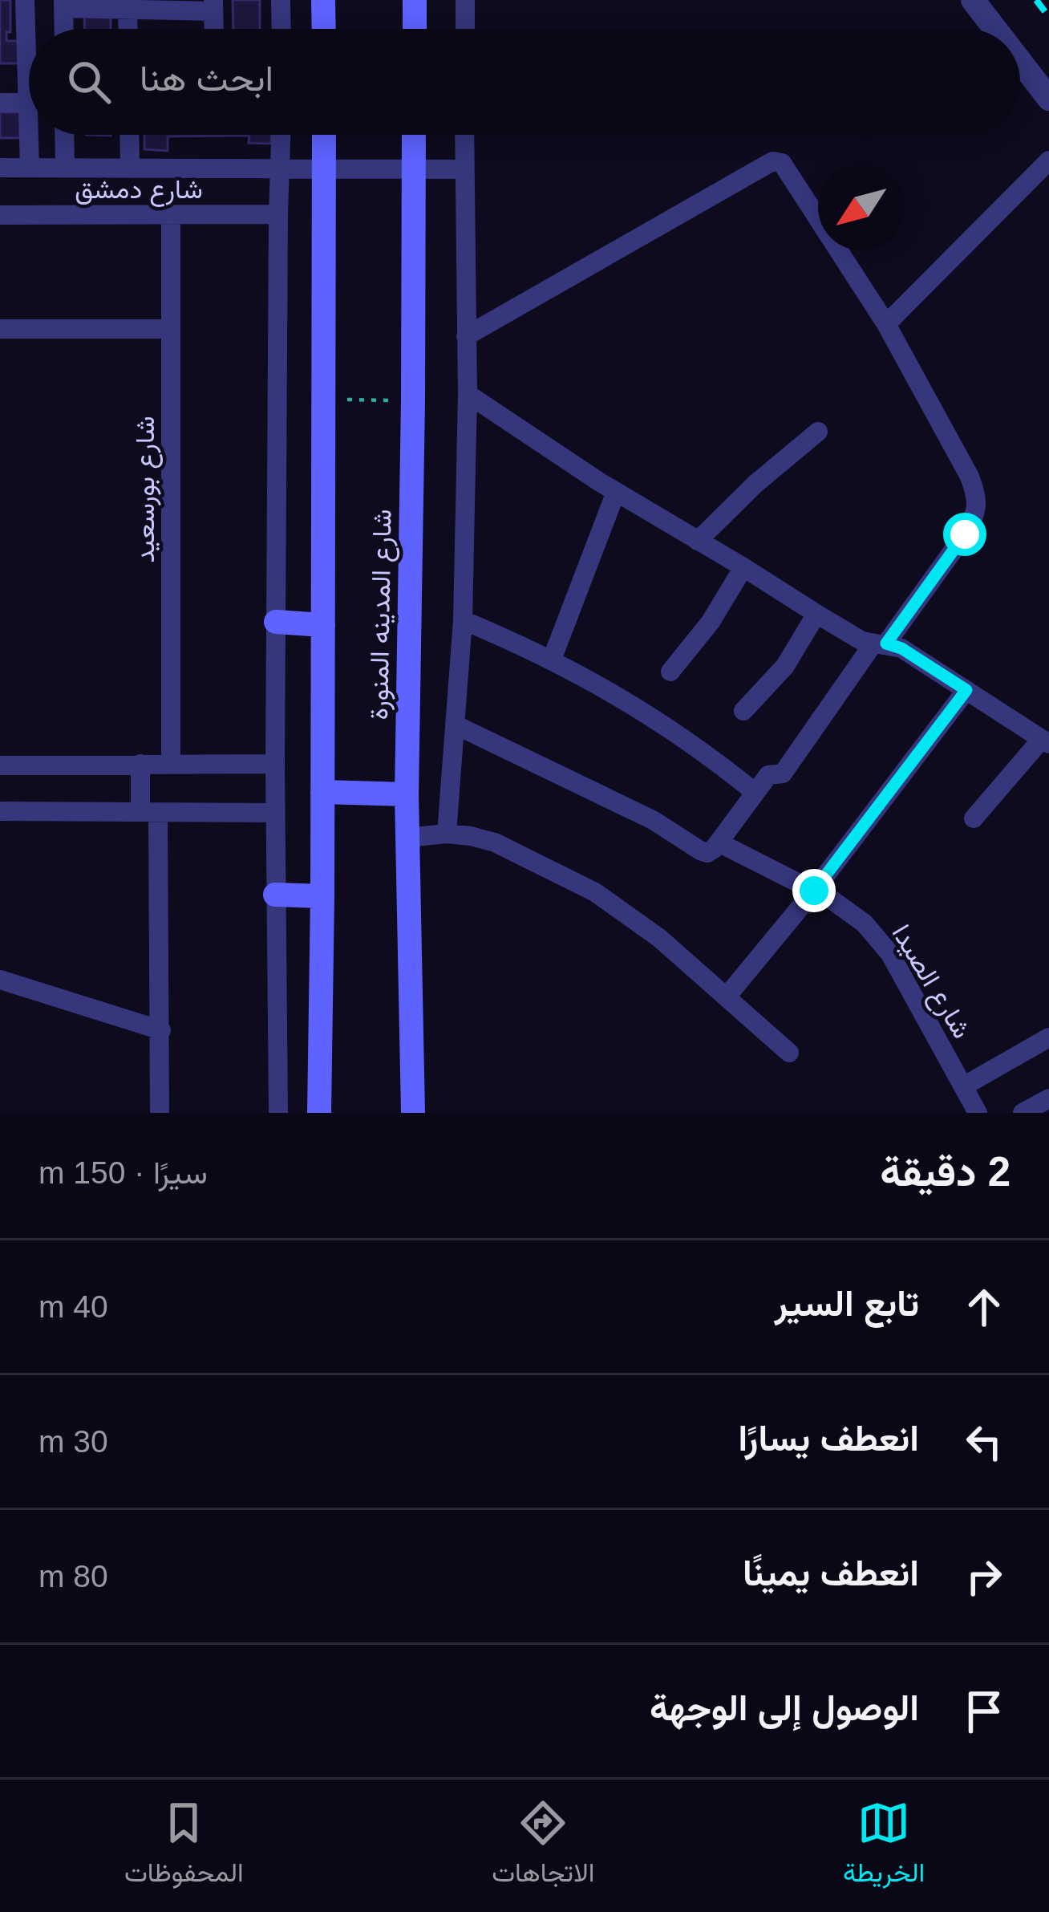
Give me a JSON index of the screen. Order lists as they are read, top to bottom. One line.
{"streets":{"main road":["شارع المدينه المنورة"],"street":["شارع دمشق","شارع بورسعيد","شارع الصيدا"]},"crossings":[["شارع دمشق","شارع بورسعيد"],["شارع دمشق","شارع المدينه المنورة"]],"north":"bottom left","page":{"search":"ابحث هنا","heading":["2 دقيقة","سيرًا · 150 m"],"list":[["تابع السير","40 m"],["انعطف يسارًا","30 m"],["انعطف يمينًا","80 m"],"الوصول إلى الوجهة"],"nav":["الخريطة","الاتجاهات","المحفوظات"]}}
